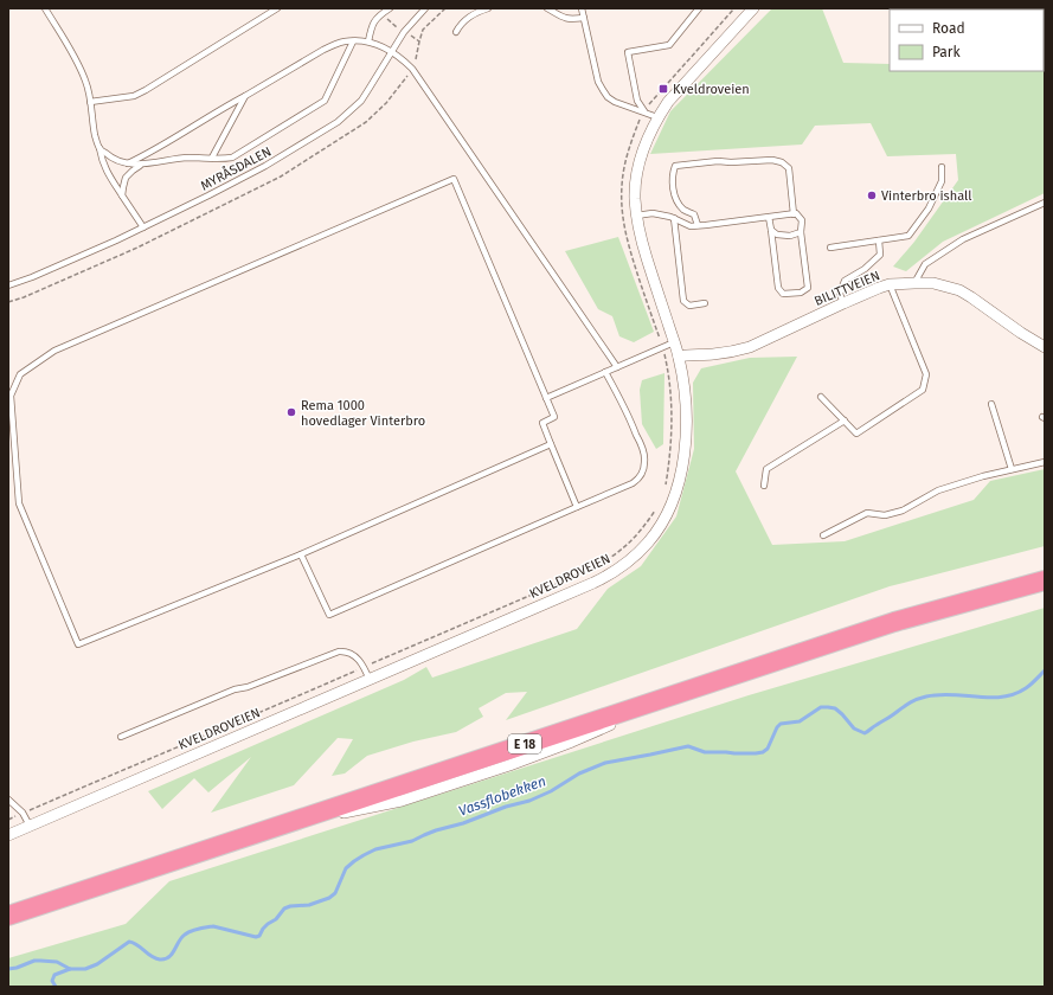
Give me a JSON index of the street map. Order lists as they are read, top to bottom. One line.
{"streets":{"highway":["E 18"],"street":["BILITTVEIEN","KVELDROVEIEN"],"lane":["MYRÅSDALEN"]},"crossings":[["BILITTVEIEN","KVELDROVEIEN"]],"water":["Vassflobekken"],"places":{"transit":["Kveldroveien"],"other":["Vinterbro ishall","Rema 1000 hovedlager Vinterbro"]},"legend":["Road","Park"]}
